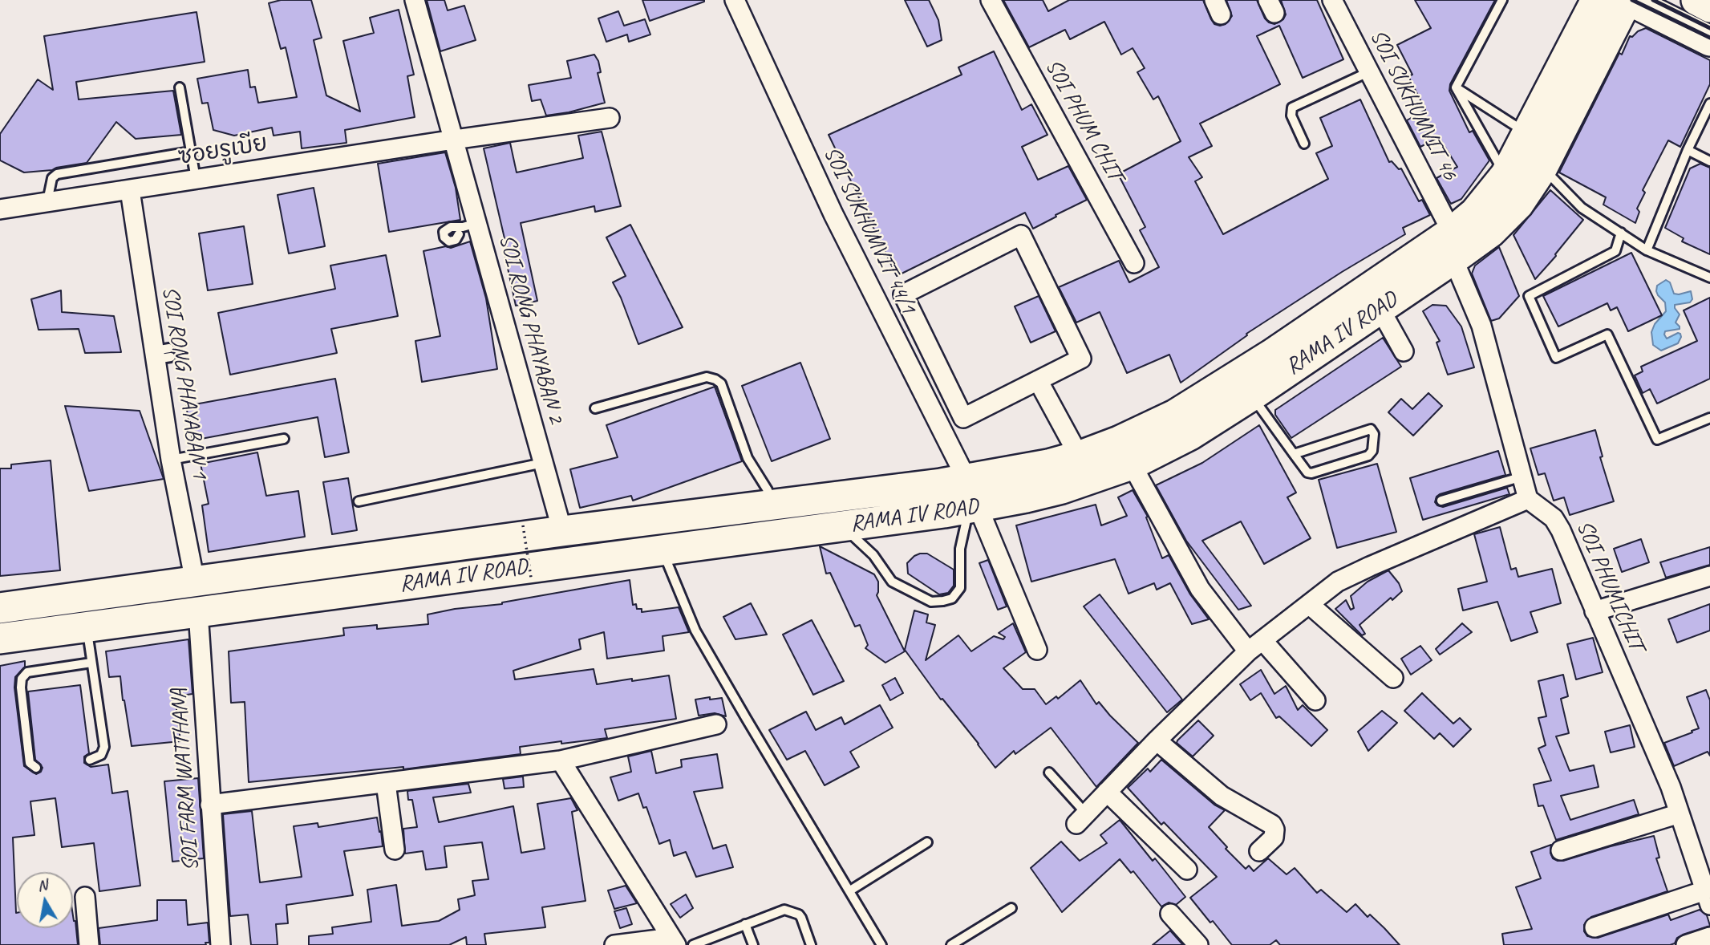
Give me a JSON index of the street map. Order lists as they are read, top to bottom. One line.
{"streets":{"main road":["RAMA IV ROAD"],"street":["SOI SUKHUMVIT 46","SOI PHUM CHIT","ซอยรูเบีย","SOI SUKHUMVIT 44/1","SOI RONG PHAYABAN 2","SOI RONG PHAYABAN 1","SOI PHUMICHIT","SOI FARM WATTHANA"]},"crossings":[["SOI SUKHUMVIT 46","RAMA IV ROAD"],["ซอยรูเบีย","SOI RONG PHAYABAN 2"],["ซอยรูเบีย","SOI RONG PHAYABAN 1"],["SOI SUKHUMVIT 44/1","RAMA IV ROAD"],["SOI RONG PHAYABAN 2","RAMA IV ROAD"],["RAMA IV ROAD","SOI RONG PHAYABAN 1"],["RAMA IV ROAD","SOI FARM WATTHANA"]],"north":"top"}
